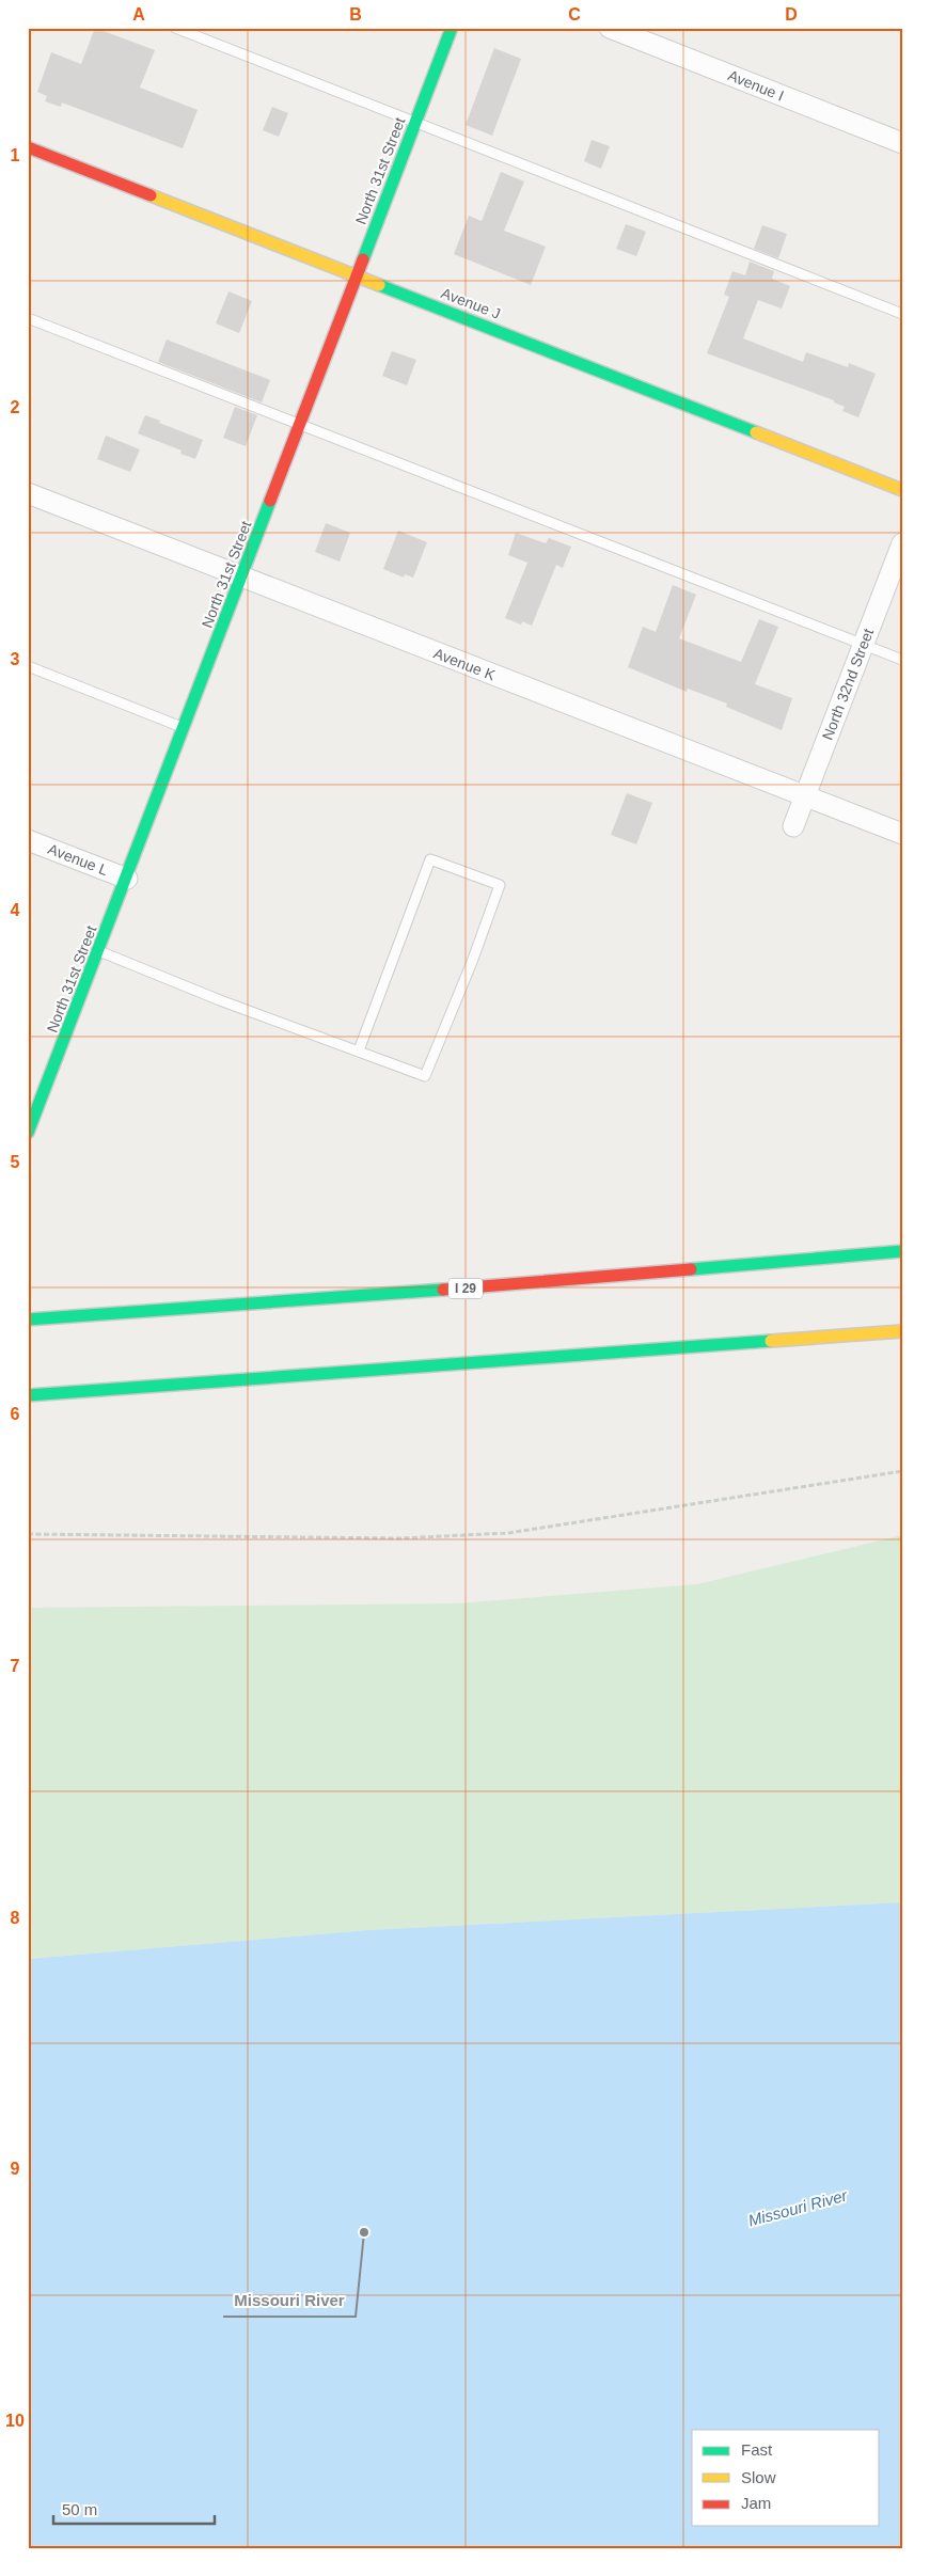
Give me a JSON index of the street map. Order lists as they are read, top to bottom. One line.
{"streets":{"main road":["North 31st Street","Avenue J","I 29"],"street":["Avenue I","Avenue K","North 32nd Street","Avenue L"]},"crossings":[["North 31st Street","Avenue J"],["North 31st Street","Avenue K"],["North 31st Street","Avenue L"],["Avenue K","North 32nd Street"]],"water":["Missouri River"],"places":["Missouri River"],"legend":["Fast","Slow","Jam"],"scale_bar":"50 m","grid":{"columns":["A","B","C","D"],"rows":["1","2","3","4","5","6","7","8","9","10"]}}
